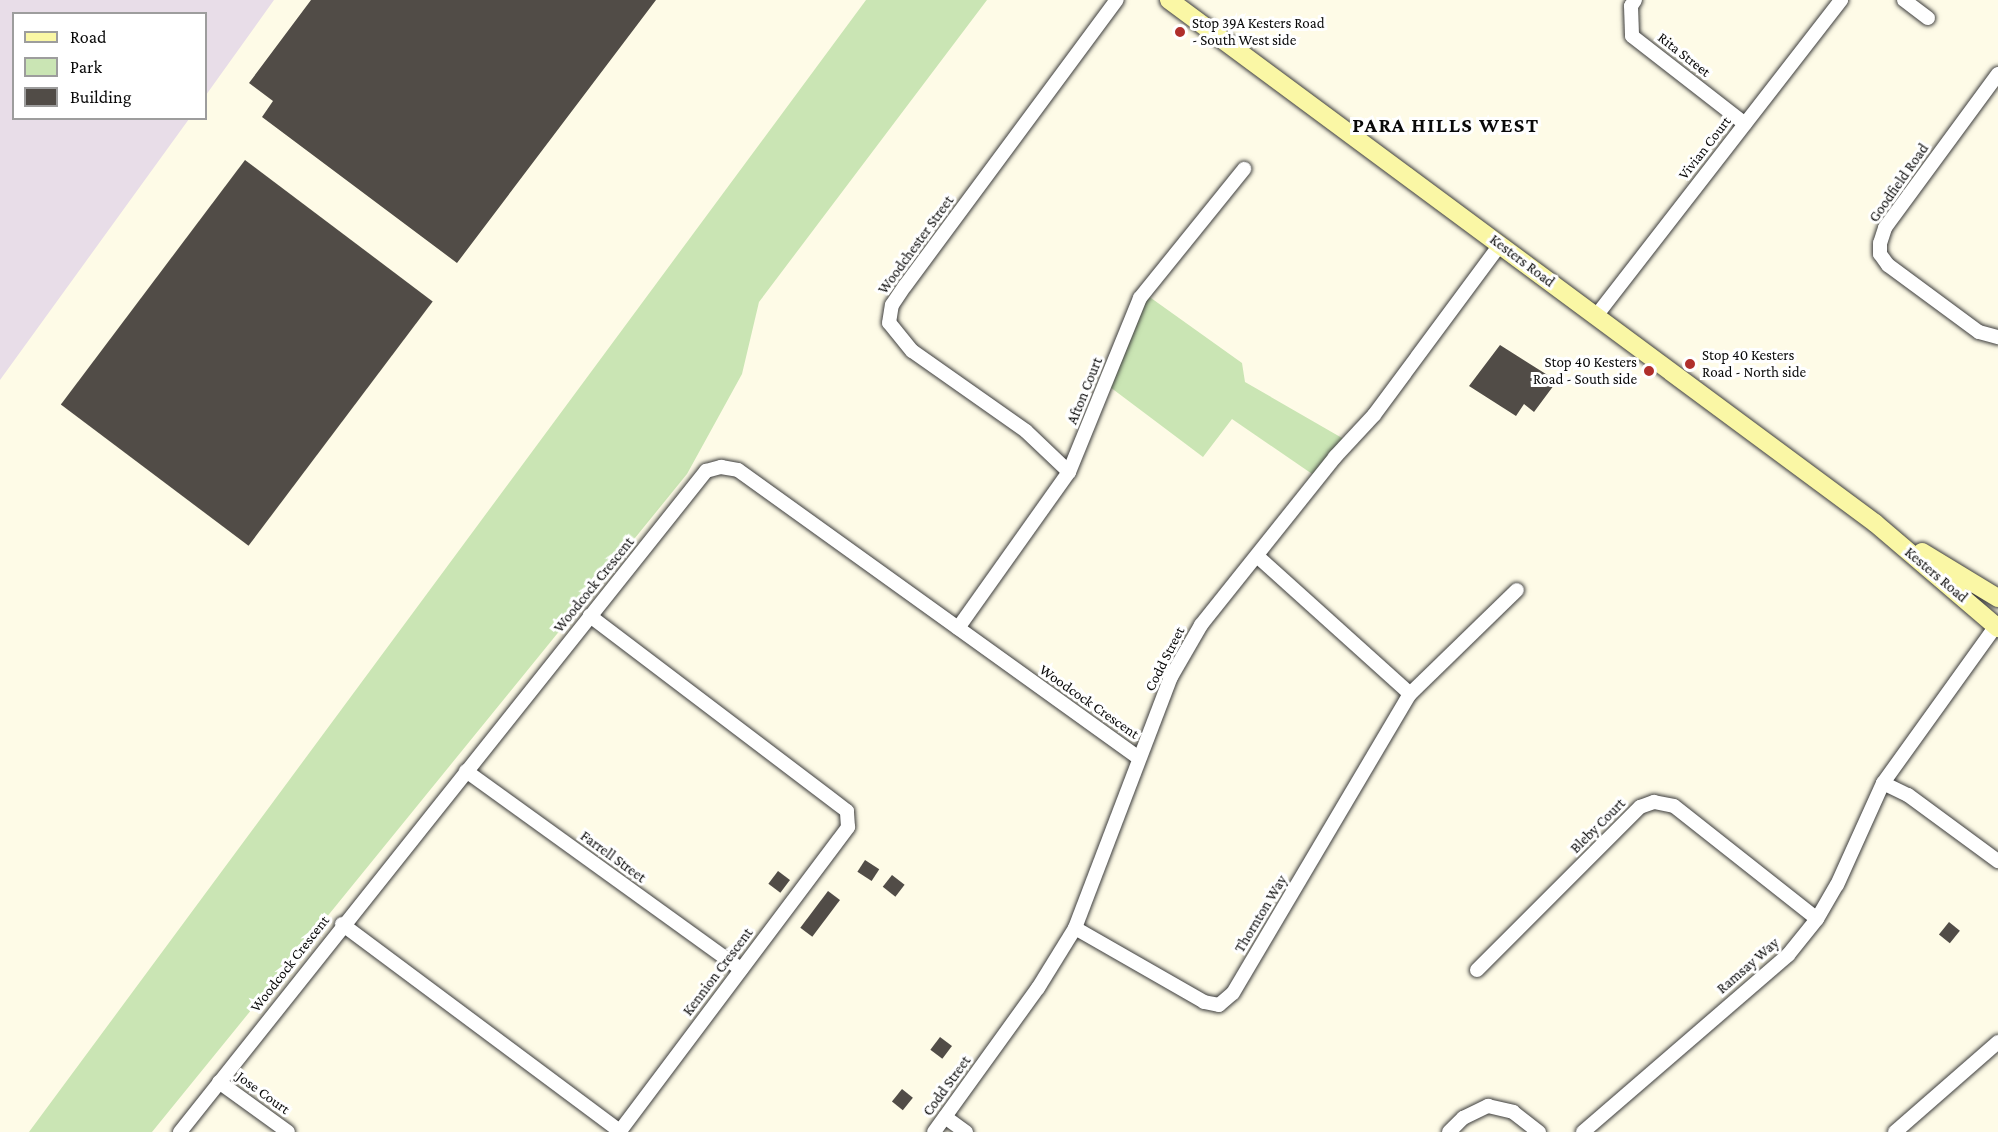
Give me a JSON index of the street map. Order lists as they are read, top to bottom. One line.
{"streets":{"main road":["Kesters Road"],"street":["Rita Street","Vivian Court","Goodfield Road","Woodchester Street","Afton Court","Woodcock Crescent","Codd Street","Bleby Court","Farrell Street","Thornton Way","Ramsay Way","Kennion Crescent","Jose Court"]},"crossings":[["Rita Street","Vivian Court"],["Vivian Court","Kesters Road"],["Woodchester Street","Afton Court"],["Kesters Road","Codd Street"],["Kesters Road","Ramsay Way"],["Afton Court","Woodcock Crescent"],["Woodcock Crescent","Codd Street"],["Woodcock Crescent","Farrell Street"],["Woodcock Crescent","Kennion Crescent"],["Woodcock Crescent","Jose Court"],["Codd Street","Thornton Way"],["Bleby Court","Ramsay Way"],["Farrell Street","Kennion Crescent"]],"districts":["PARA HILLS WEST"],"places":["Stop 39A Kesters Road - South West side","Stop 40 Kesters Road - North side","Stop 40 Kesters Road - South side"],"legend":["Road","Park","Building"]}
